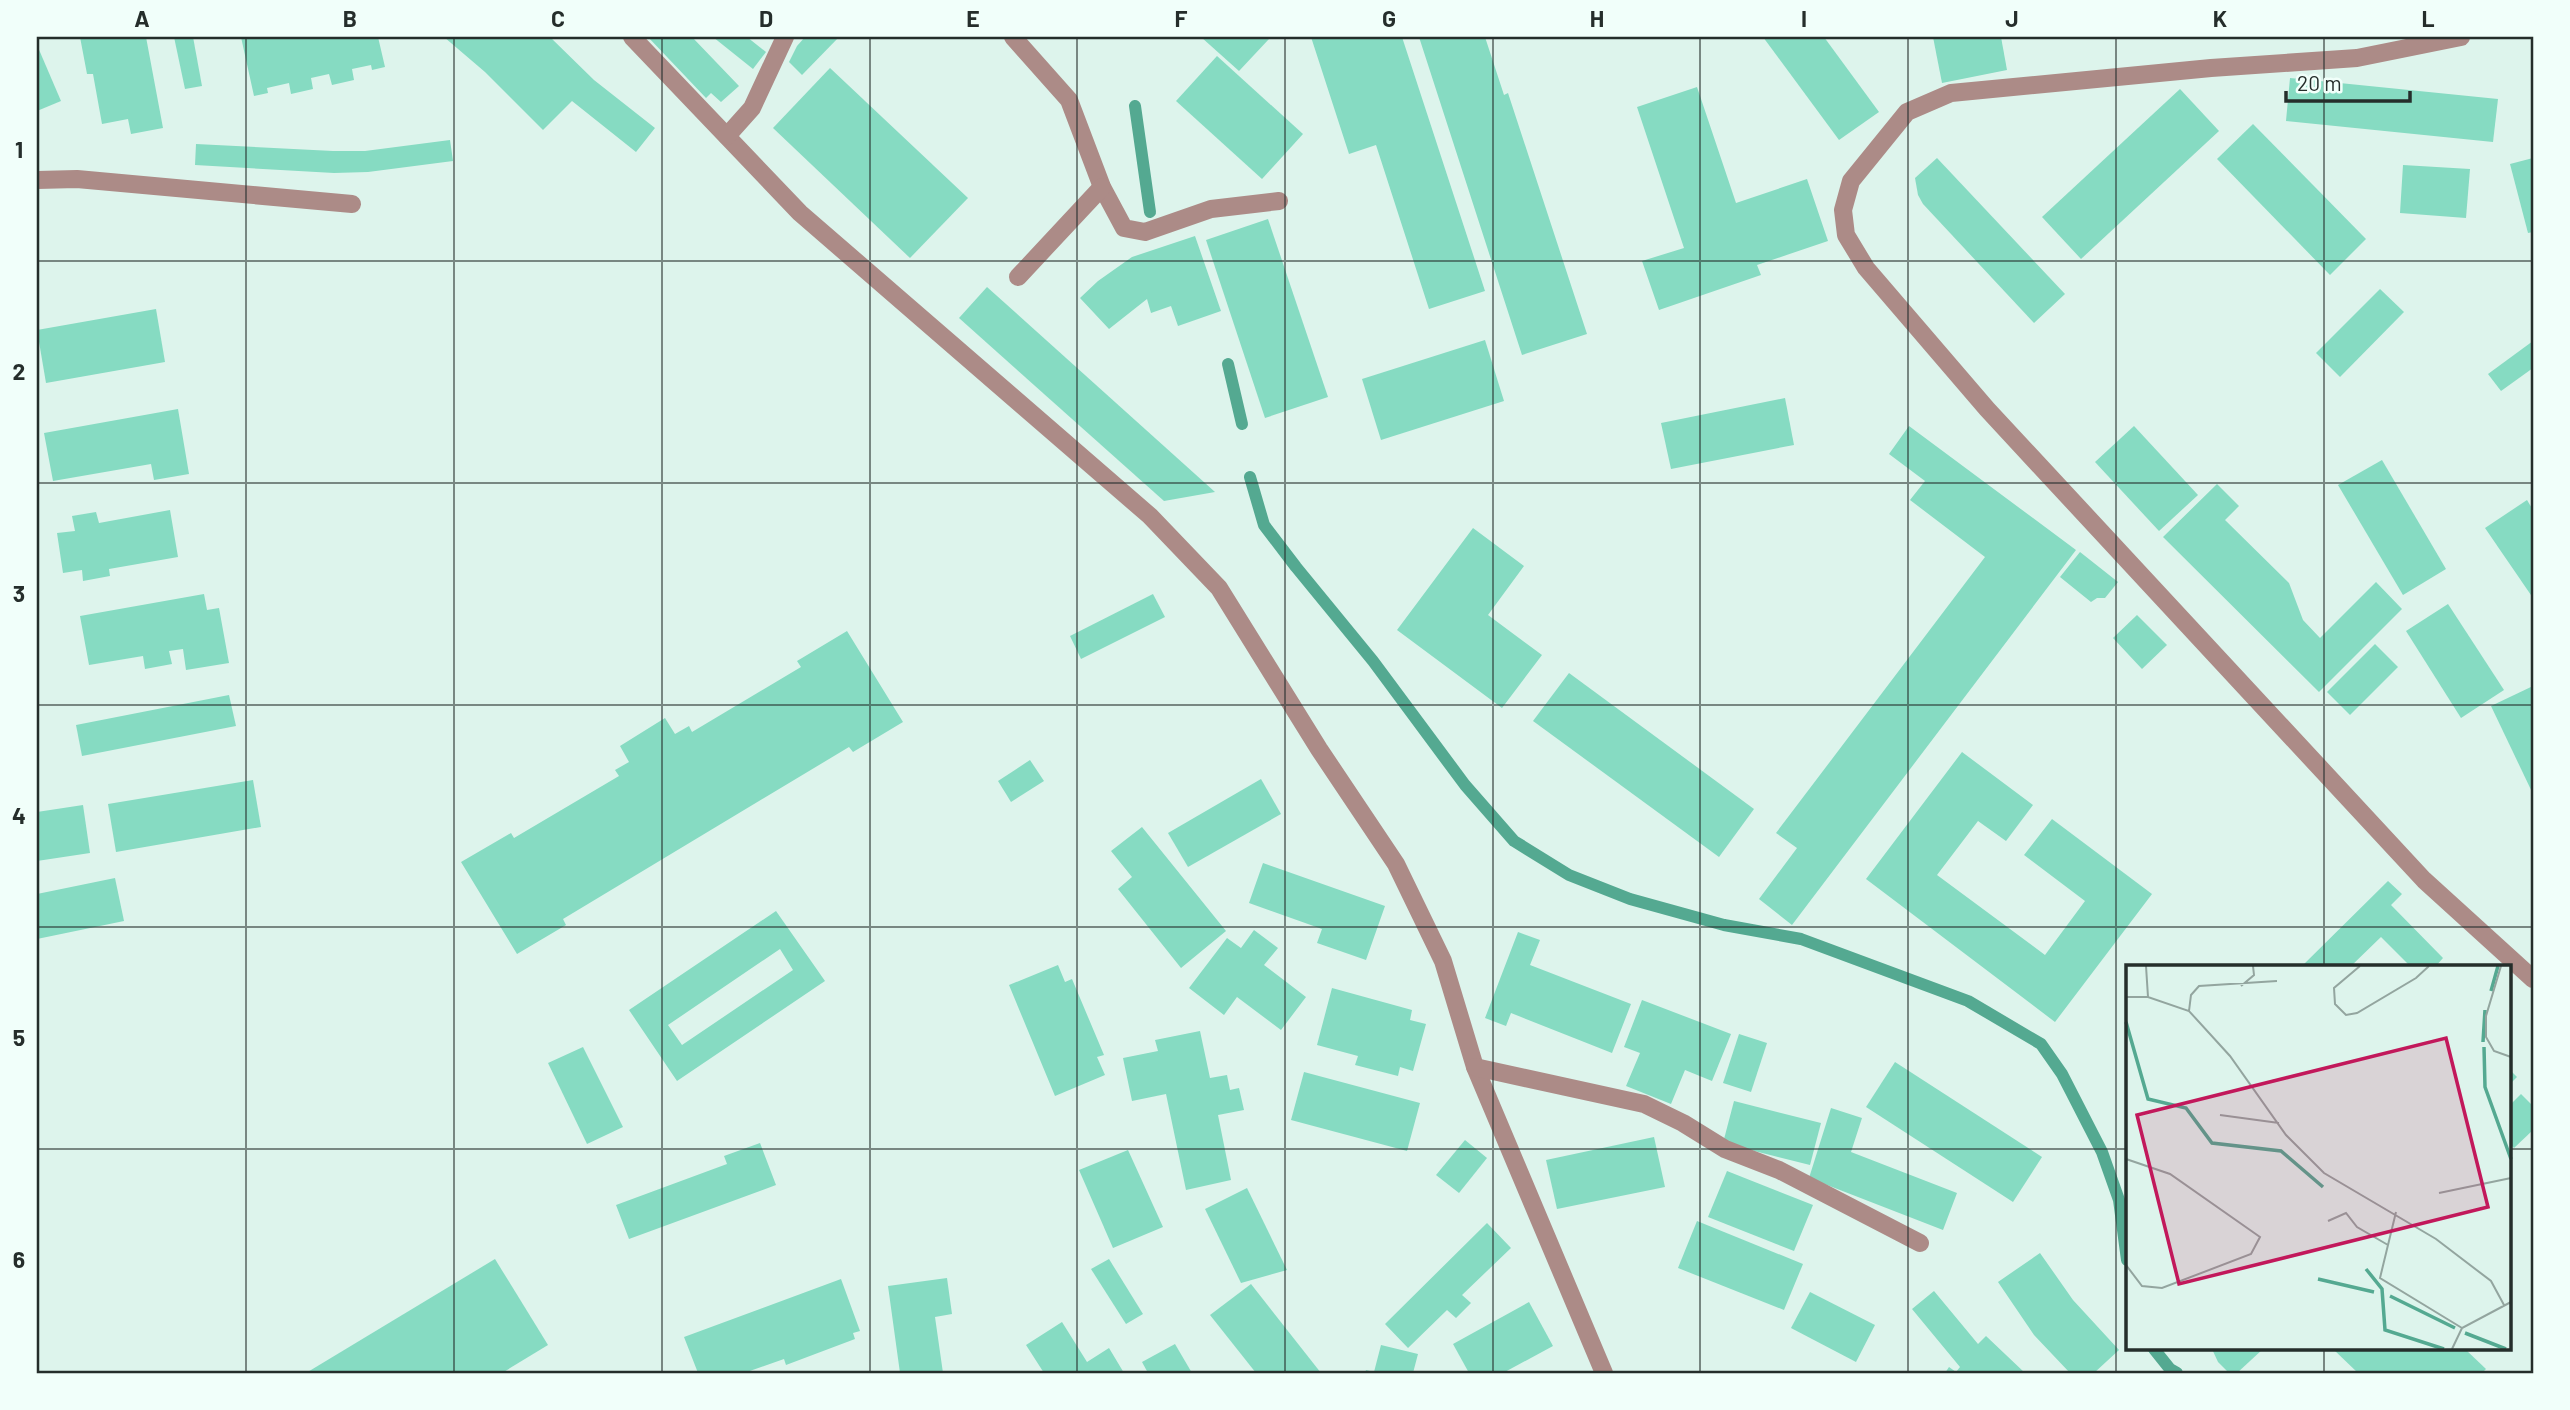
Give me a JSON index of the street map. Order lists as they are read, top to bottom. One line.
{"scale_bar":"20 m","grid":{"columns":["A","B","C","D","E","F","G","H","I","J","K","L"],"rows":["1","2","3","4","5","6"]}}
